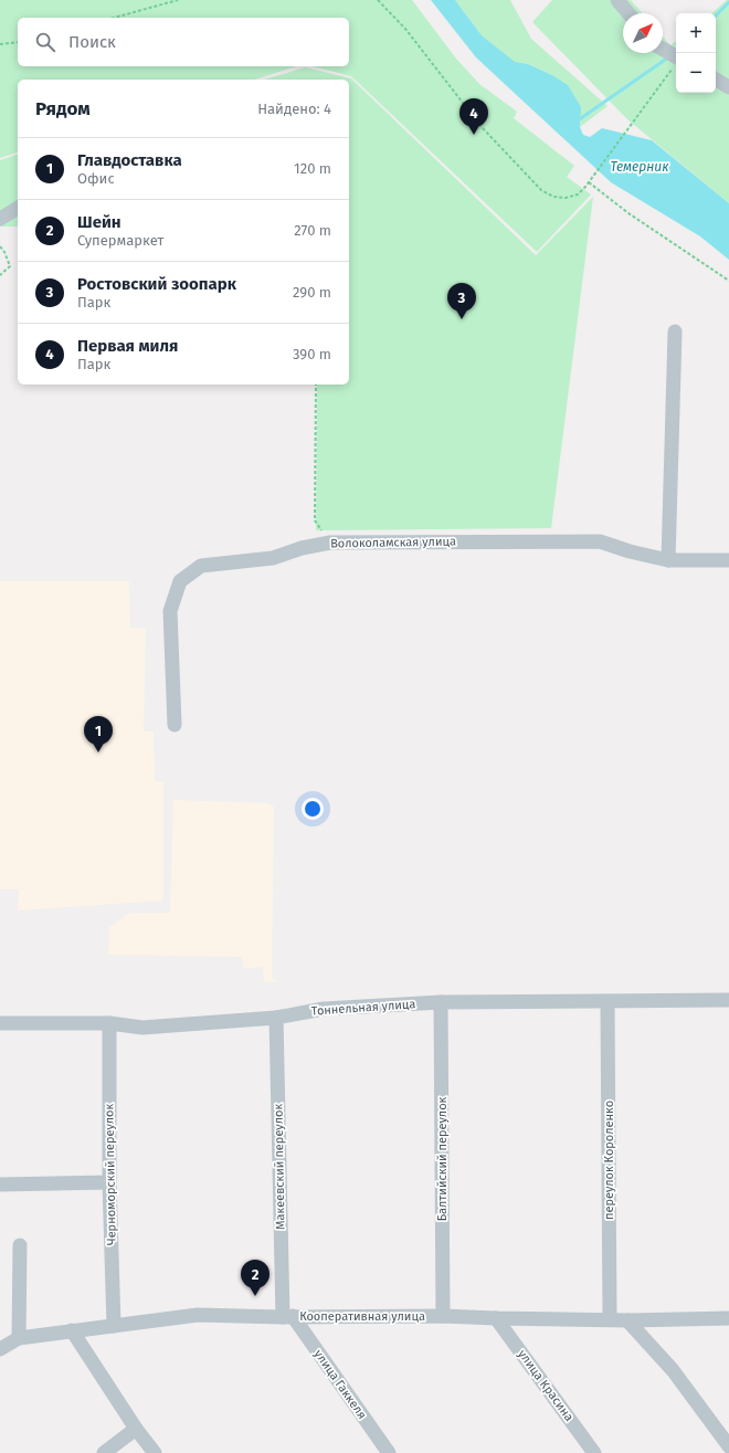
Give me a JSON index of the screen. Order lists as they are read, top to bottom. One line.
{"streets":{"street":["Волоколамская улица","Тоннельная улица","Балтийский переулок","переулок Короленко","Макеевский переулок","Черноморский переулок","Кооперативная улица","улица Гаккеля","улица Красина"]},"crossings":[["Тоннельная улица","Балтийский переулок"],["Тоннельная улица","переулок Короленко"],["Тоннельная улица","Макеевский переулок"],["Тоннельная улица","Черноморский переулок"],["Балтийский переулок","Кооперативная улица"],["переулок Короленко","Кооперативная улица"],["Макеевский переулок","Кооперативная улица"],["Макеевский переулок","улица Гаккеля"],["Черноморский переулок","Кооперативная улица"],["Кооперативная улица","улица Гаккеля"],["Кооперативная улица","улица Красина"]],"water":["Темерник"],"north":"top right","page":{"map_buttons":["+","−"],"search":"Поиск","heading":["Рядом","Найдено: 4"],"pins":["4","3","1","2"],"list":[{"mark":"1","name":"Главдоставка","note":"Офис","value":"120 m"},{"mark":"2","name":"Шейн","note":"Супермаркет","value":"270 m"},{"mark":"3","name":"Ростовский зоопарк","note":"Парк","value":"290 m"},{"mark":"4","name":"Первая миля","note":"Парк","value":"390 m"}]}}
